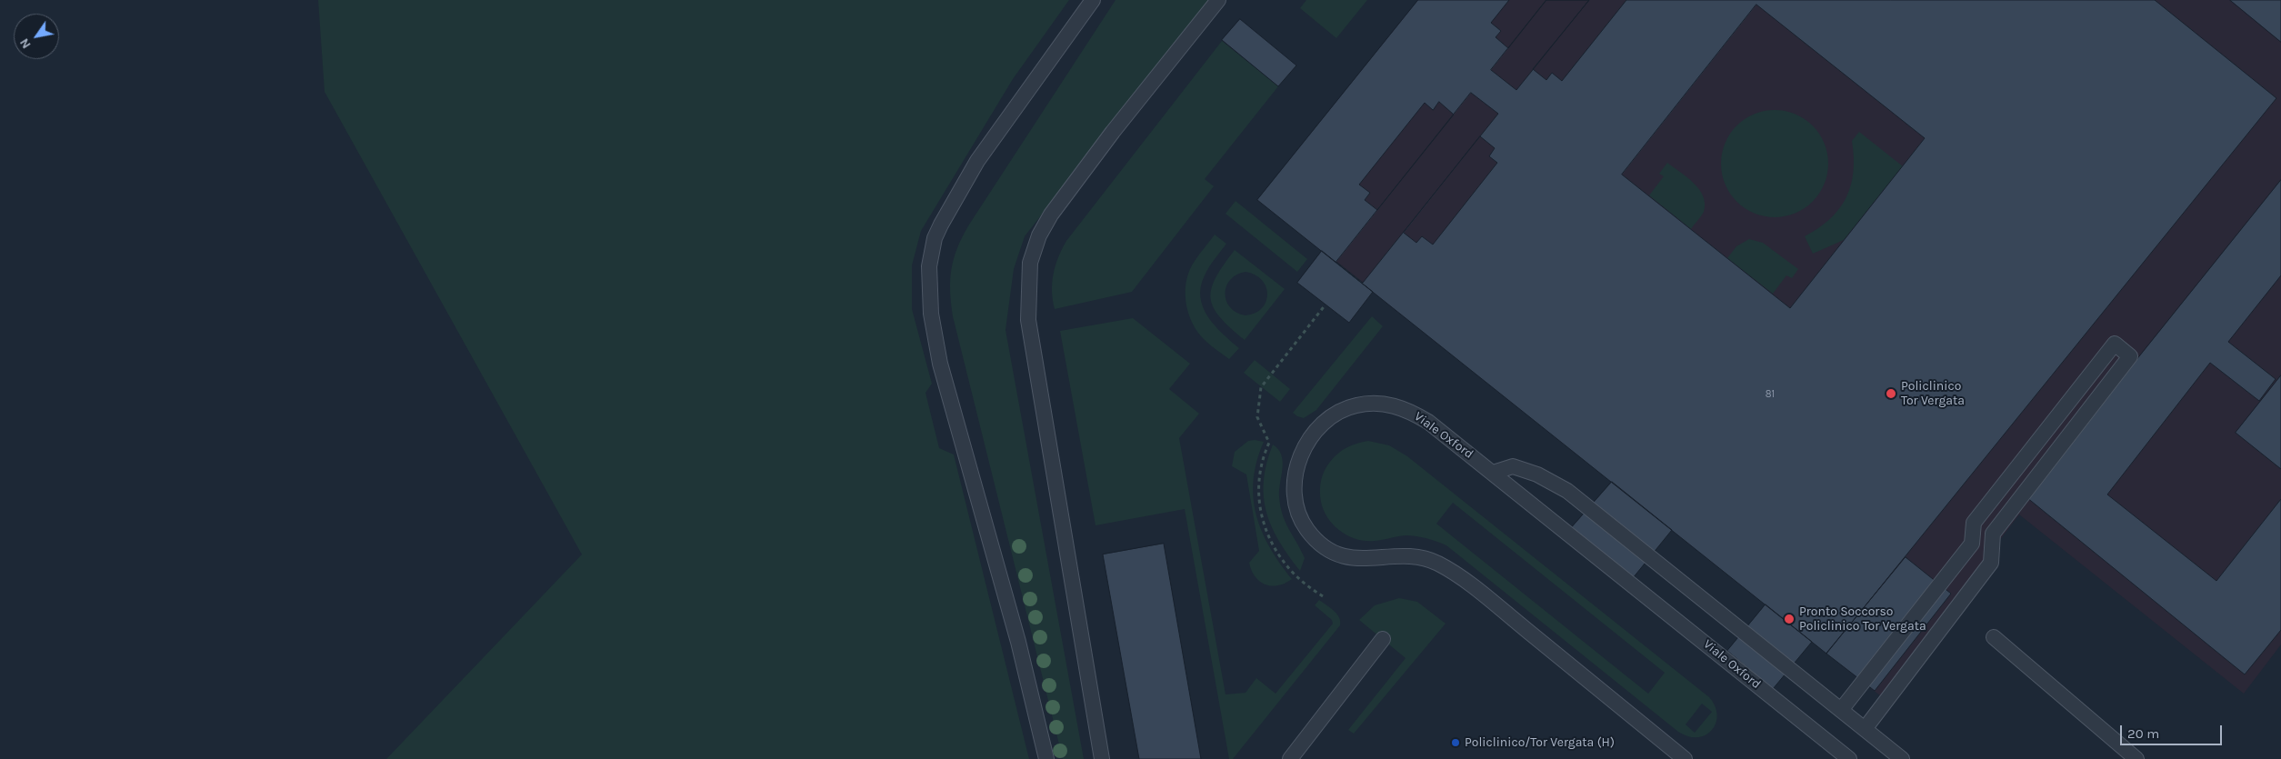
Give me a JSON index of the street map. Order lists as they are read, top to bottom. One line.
{"streets":{"lane":["Viale Oxford"]},"places":["Policlinico Tor Vergata","Pronto Soccorso Policlinico Tor Vergata","Policlinico/Tor Vergata (H)"],"house_numbers":["81"],"scale_bar":"20 m","north":"bottom left"}
